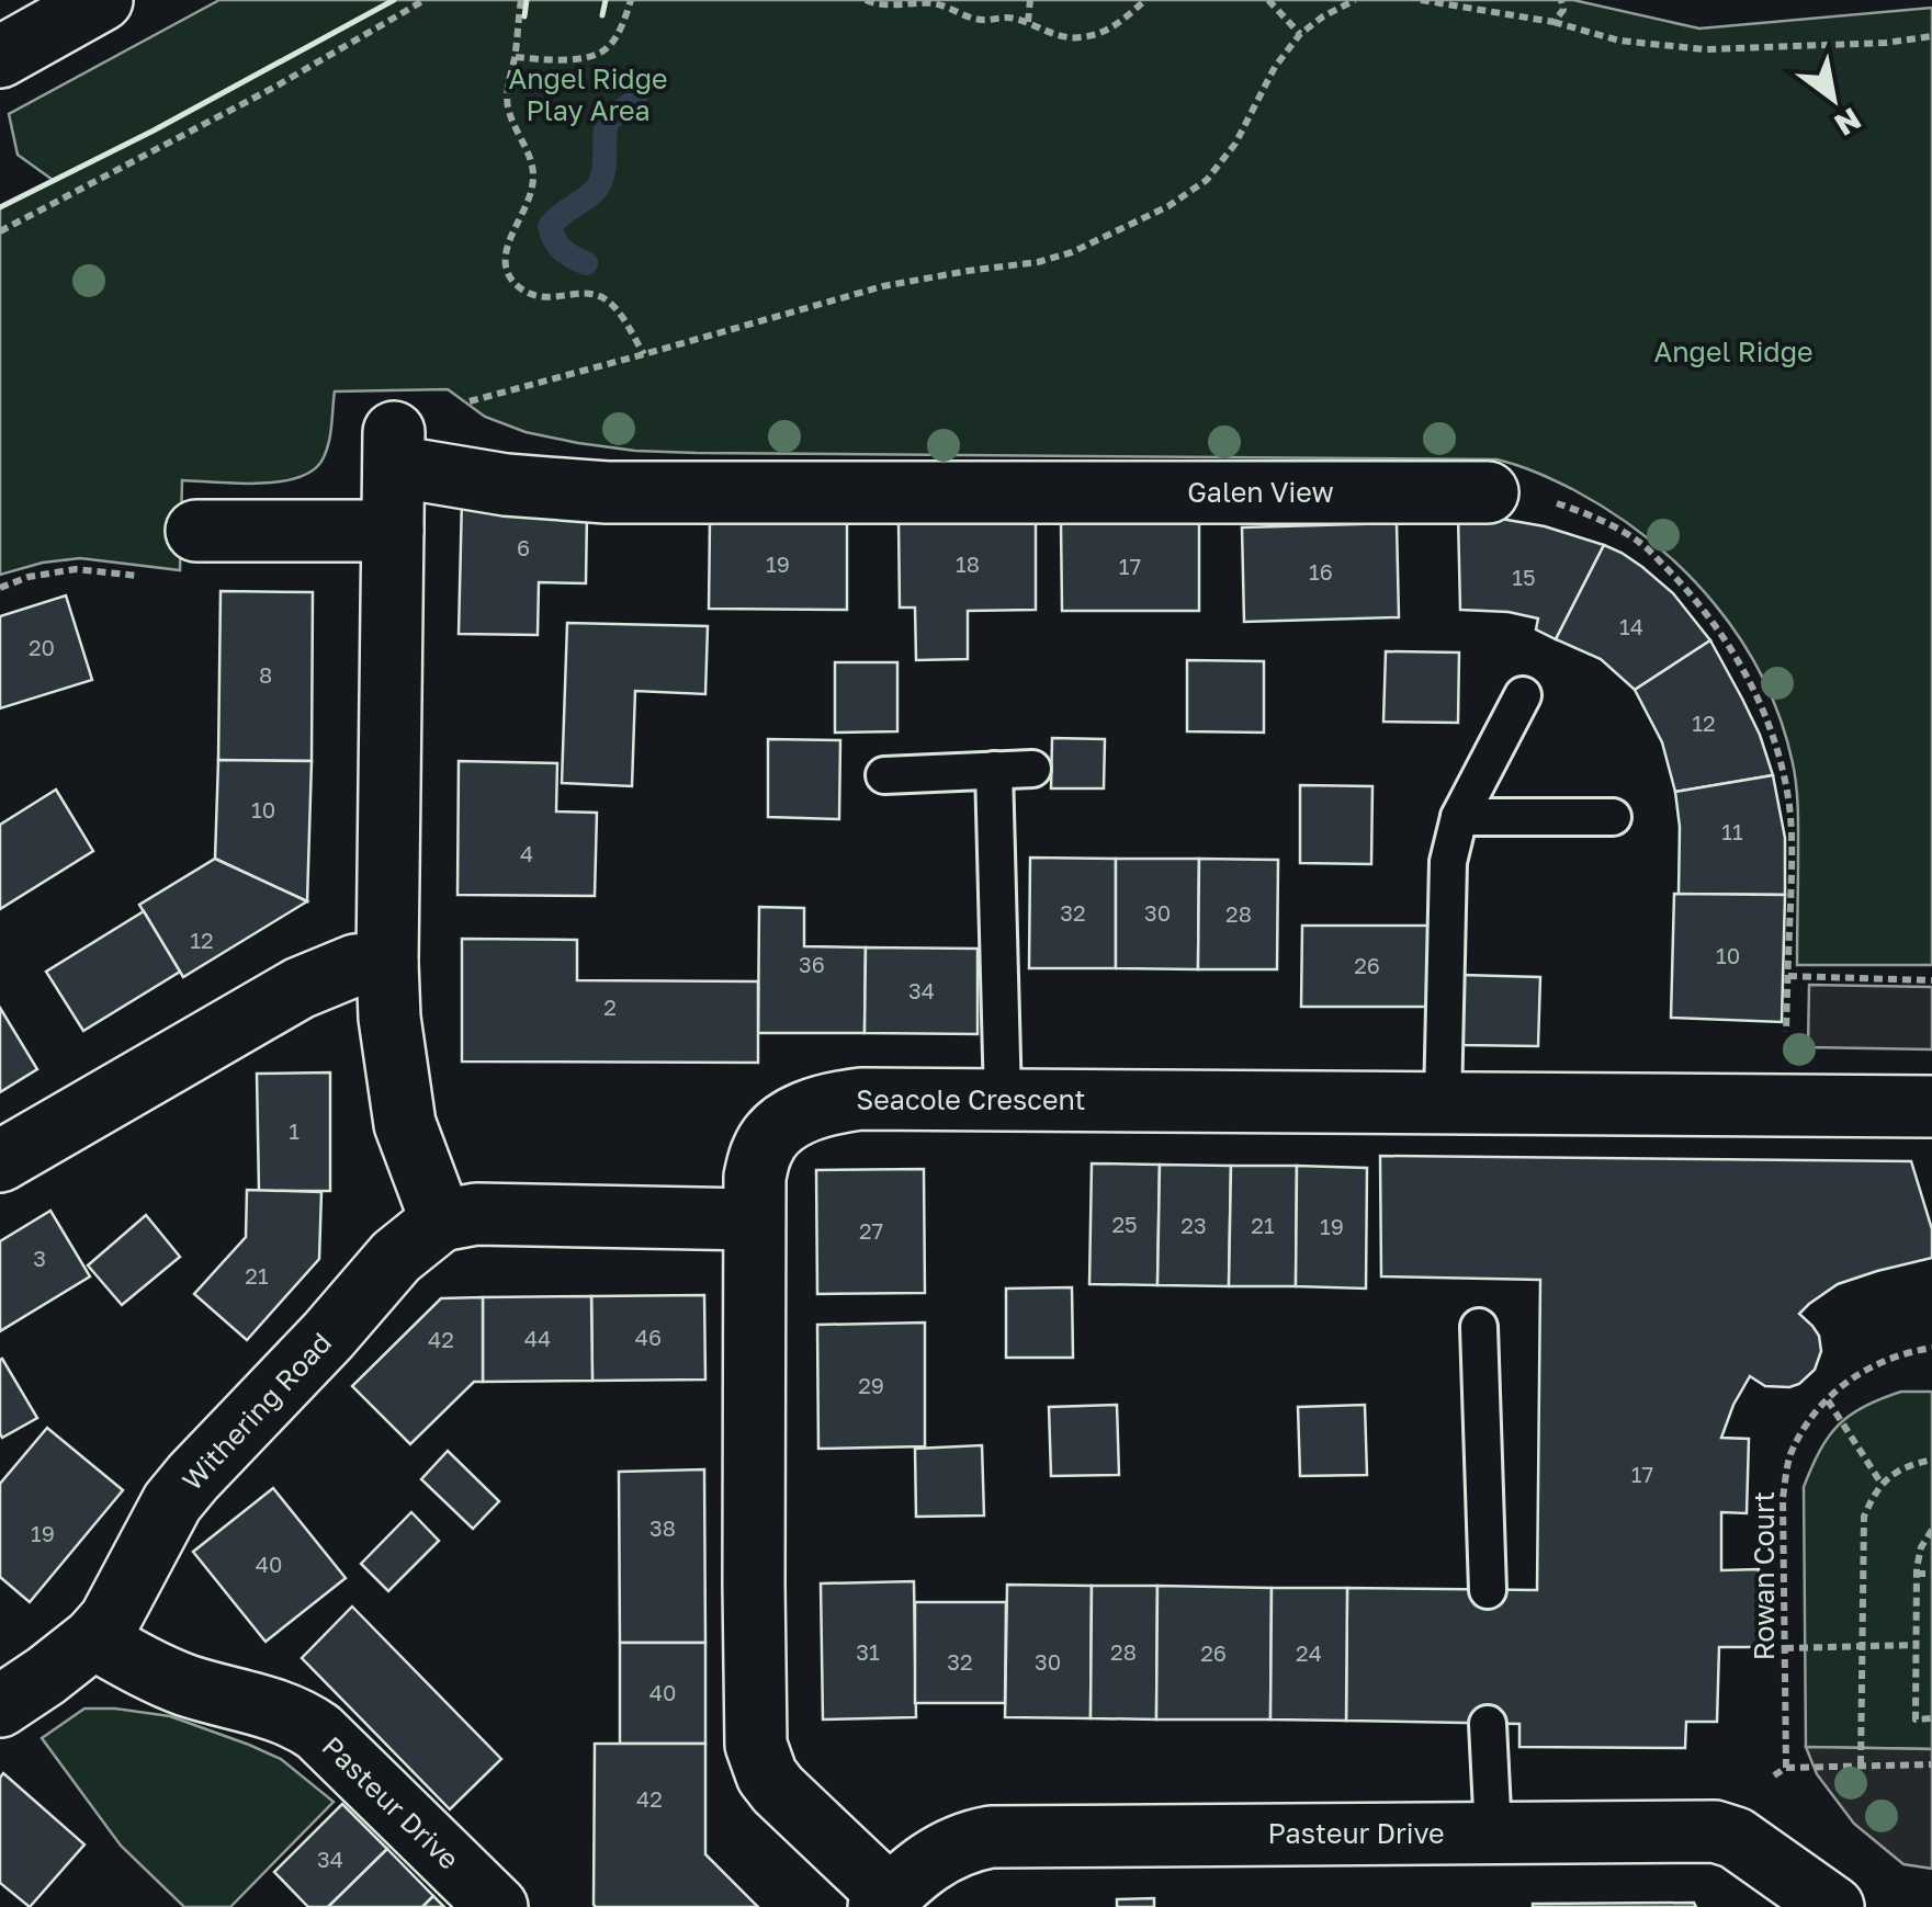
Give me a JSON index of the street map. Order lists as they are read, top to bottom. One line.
{"streets":{"street":["Galen View","Seacole Crescent","Withering Road","Pasteur Drive"],"path":["Rowan Court"]},"crossings":[["Seacole Crescent","Pasteur Drive"],["Withering Road","Pasteur Drive"]],"parks":["Angel Ridge Play Area","Angel Ridge"],"house_numbers":["6","19","18","17","16","15","14","20","8","12","10","11","4","32","30","28","12","10","36","26","34","2","1","25","23","21","19","27","3","21","46","44","42","29","17","38","19","40","31","28","26","24","32","30","40","42","34"],"north":"bottom right"}
